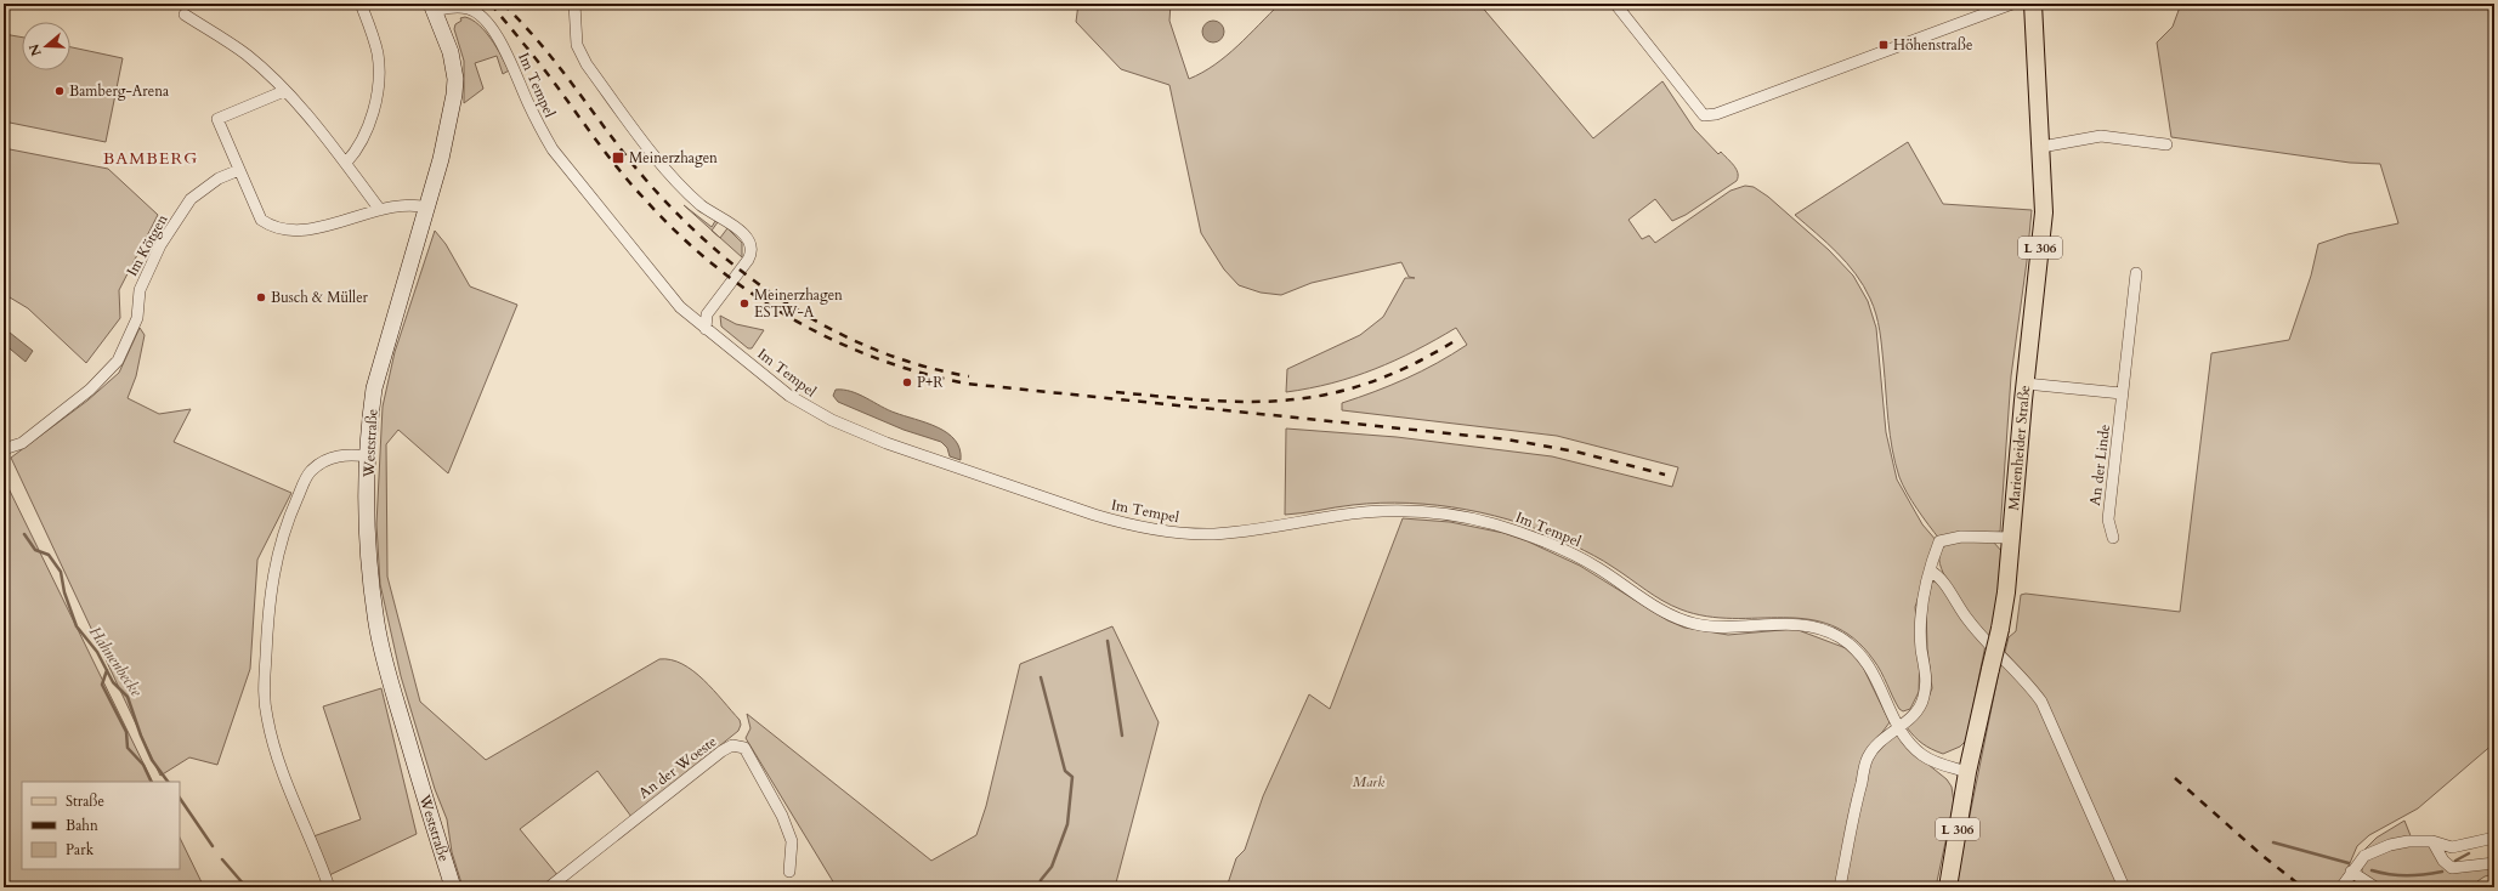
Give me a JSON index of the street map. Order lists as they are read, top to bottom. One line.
{"streets":{"main road":["L 306","Weststraße","Marienheider Straße"],"street":["Im Tempel","Im Kötgen","An der Linde","An der Woeste"]},"crossings":[["Im Tempel","Weststraße"],["Im Tempel","Marienheider Straße"]],"districts":["BAMBERG"],"water":["Hahnenbecke"],"parks":["Mark"],"places":{"transit":["Höhenstraße","Meinerzhagen"],"other":["Bamberg-Arena","Busch & Müller","Meinerzhagen ESTW-A","P+R"]},"legend":["Straße","Bahn","Park"],"north":"left"}
